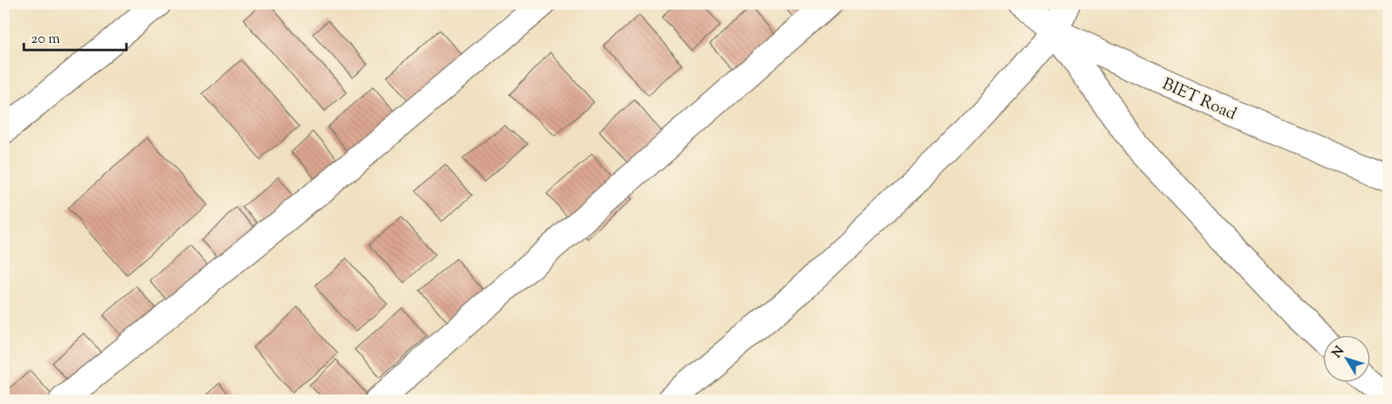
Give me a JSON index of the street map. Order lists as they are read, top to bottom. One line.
{"streets":{"street":["BIET Road"]},"scale_bar":"20 m","north":"top left"}
